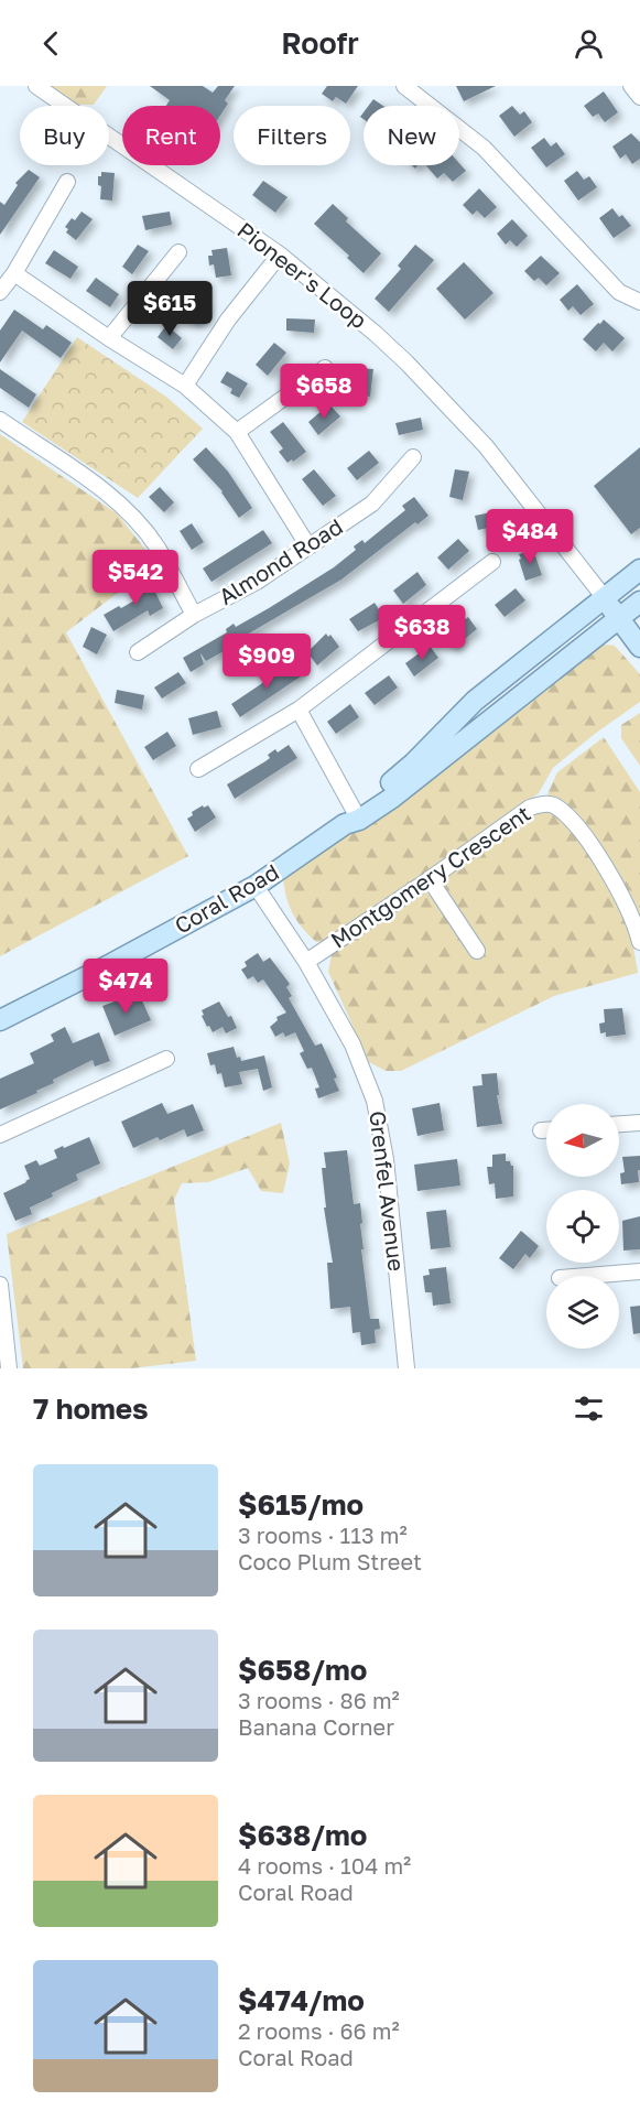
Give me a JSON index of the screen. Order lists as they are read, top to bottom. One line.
{"streets":{"main road":["Coral Road"],"street":["Pioneer's Loop","Almond Road","Montgomery Crescent","Grenfel Avenue"]},"crossings":[["Pioneer's Loop","Coral Road"],["Montgomery Crescent","Grenfel Avenue"],["Coral Road","Grenfel Avenue"]],"north":"left","page":{"header":"Roofr","chip":["Buy","Rent","Filters","New"],"price":["$615","$658","$484","$542","$638","$909","$474"],"heading":"7 homes","list":[{"name":"$615/mo","note":"3 rooms · 113 m² · Coco Plum Street"},{"name":"$658/mo","note":"3 rooms · 86 m² · Banana Corner"},{"name":"$638/mo","note":"4 rooms · 104 m² · Coral Road"},{"name":"$474/mo","note":"2 rooms · 66 m² · Coral Road"}]}}
